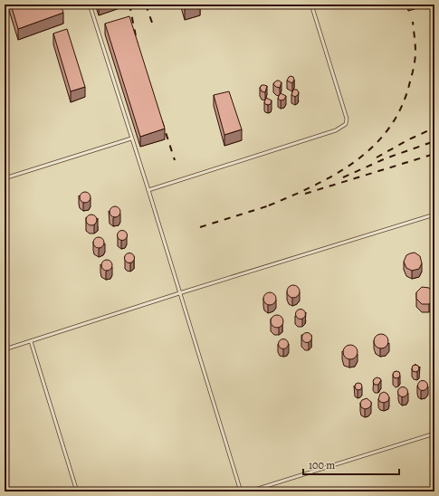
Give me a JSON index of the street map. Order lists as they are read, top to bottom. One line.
{"scale_bar":"100 m"}
